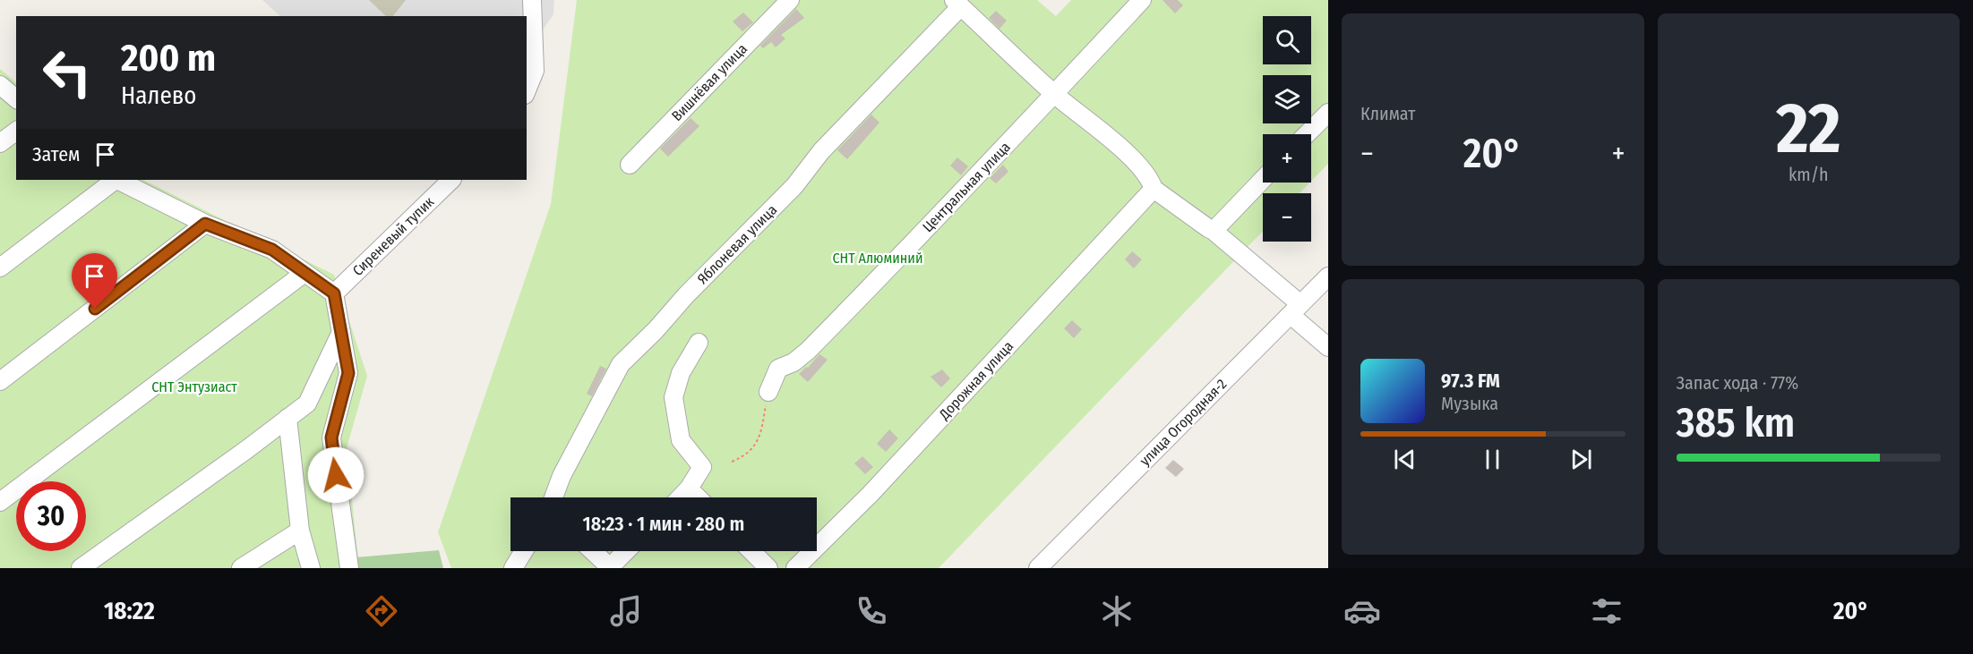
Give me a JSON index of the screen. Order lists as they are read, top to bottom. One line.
{"streets":{"street":["Вишнёвая улица","Центральная улица","Сиреневый тупик","Яблоневая улица","Дорожная улица","улица Огородная-2"]},"parks":["СНТ Алюминий","СНТ Энтузиаст"],"page":{"tile":["Климат",["22","km/h"],["Запас хода · 77%","385 km"]],"map_buttons":["+","−"],"turn":["200 m","Налево"],"then":"Затем","heat":["−","20°","+"],"song":["97.3 FM","Музыка"],"limit":"30","trip":"18:23 · 1 мин · 280 m","tabs":["18:22","20°"]}}
